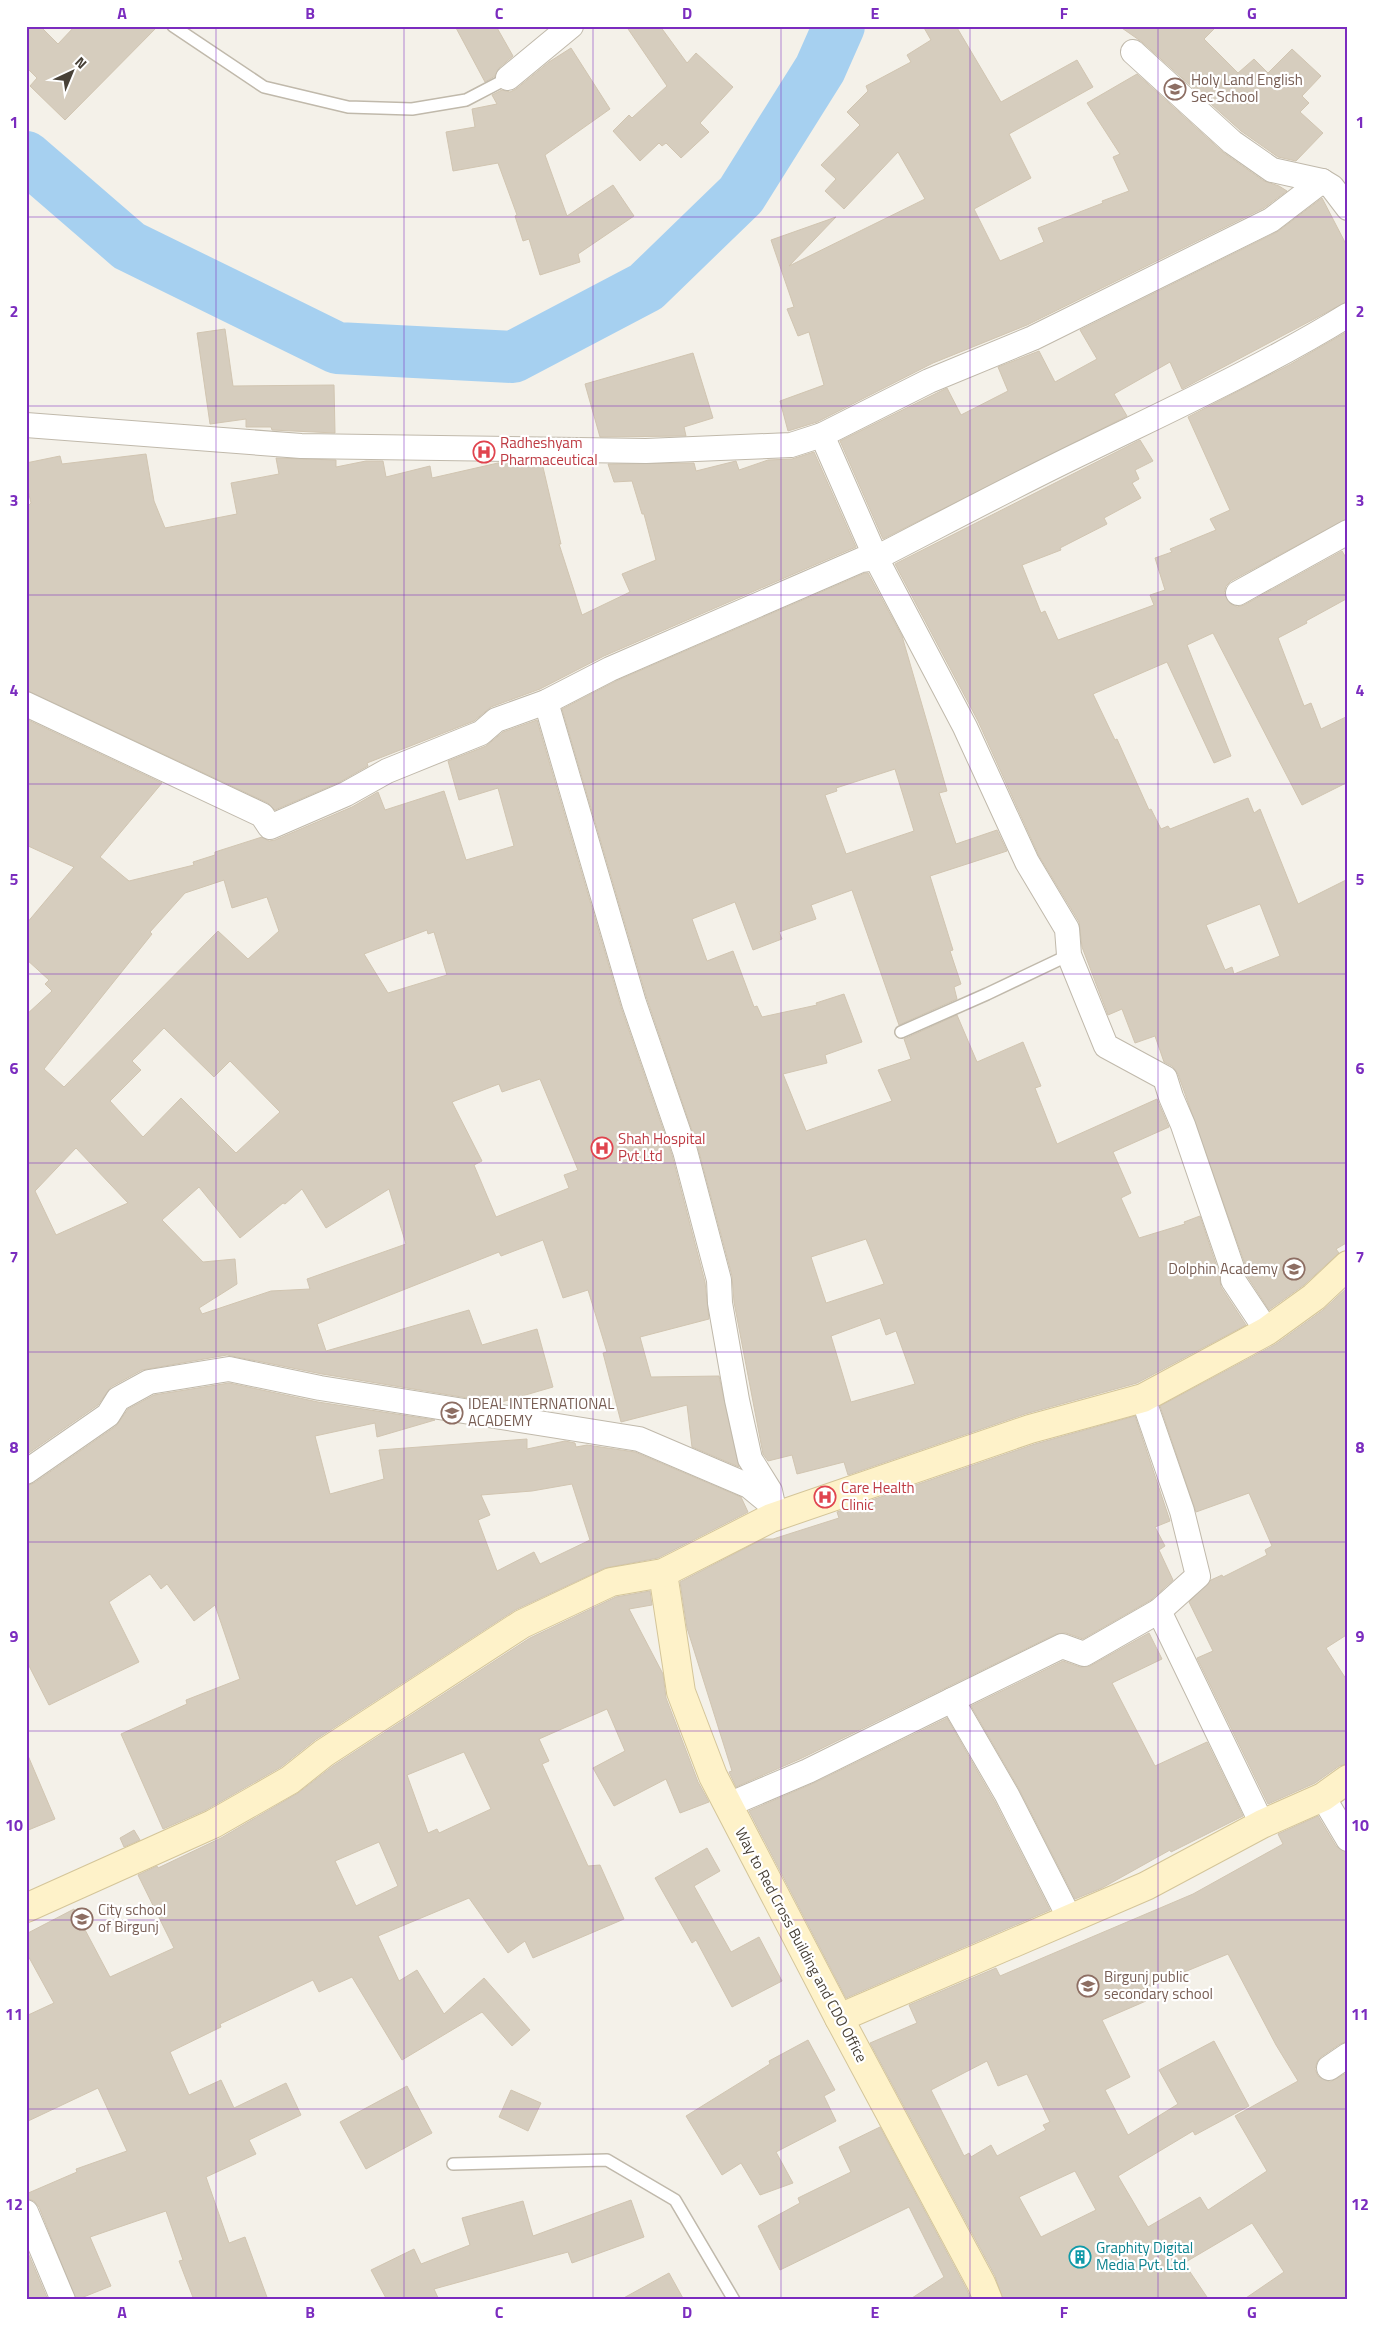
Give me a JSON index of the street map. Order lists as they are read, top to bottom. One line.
{"streets":{"street":["Way to Red Cross Building and CDO Office"]},"places":{"school or university":["Holy Land English Sec School","Dolphin Academy","IDEAL INTERNATIONAL ACADEMY","City school of Birgunj","Birgunj public secondary school"],"hospital":["Radheshyam Pharmaceutical","Shah Hospital Pvt Ltd","Care Health Clinic"],"building":["Graphity Digital Media Pvt. Ltd."]},"north":"top right","grid":{"columns":["A","B","C","D","E","F","G"],"rows":["1","2","3","4","5","6","7","8","9","10","11","12"]}}
